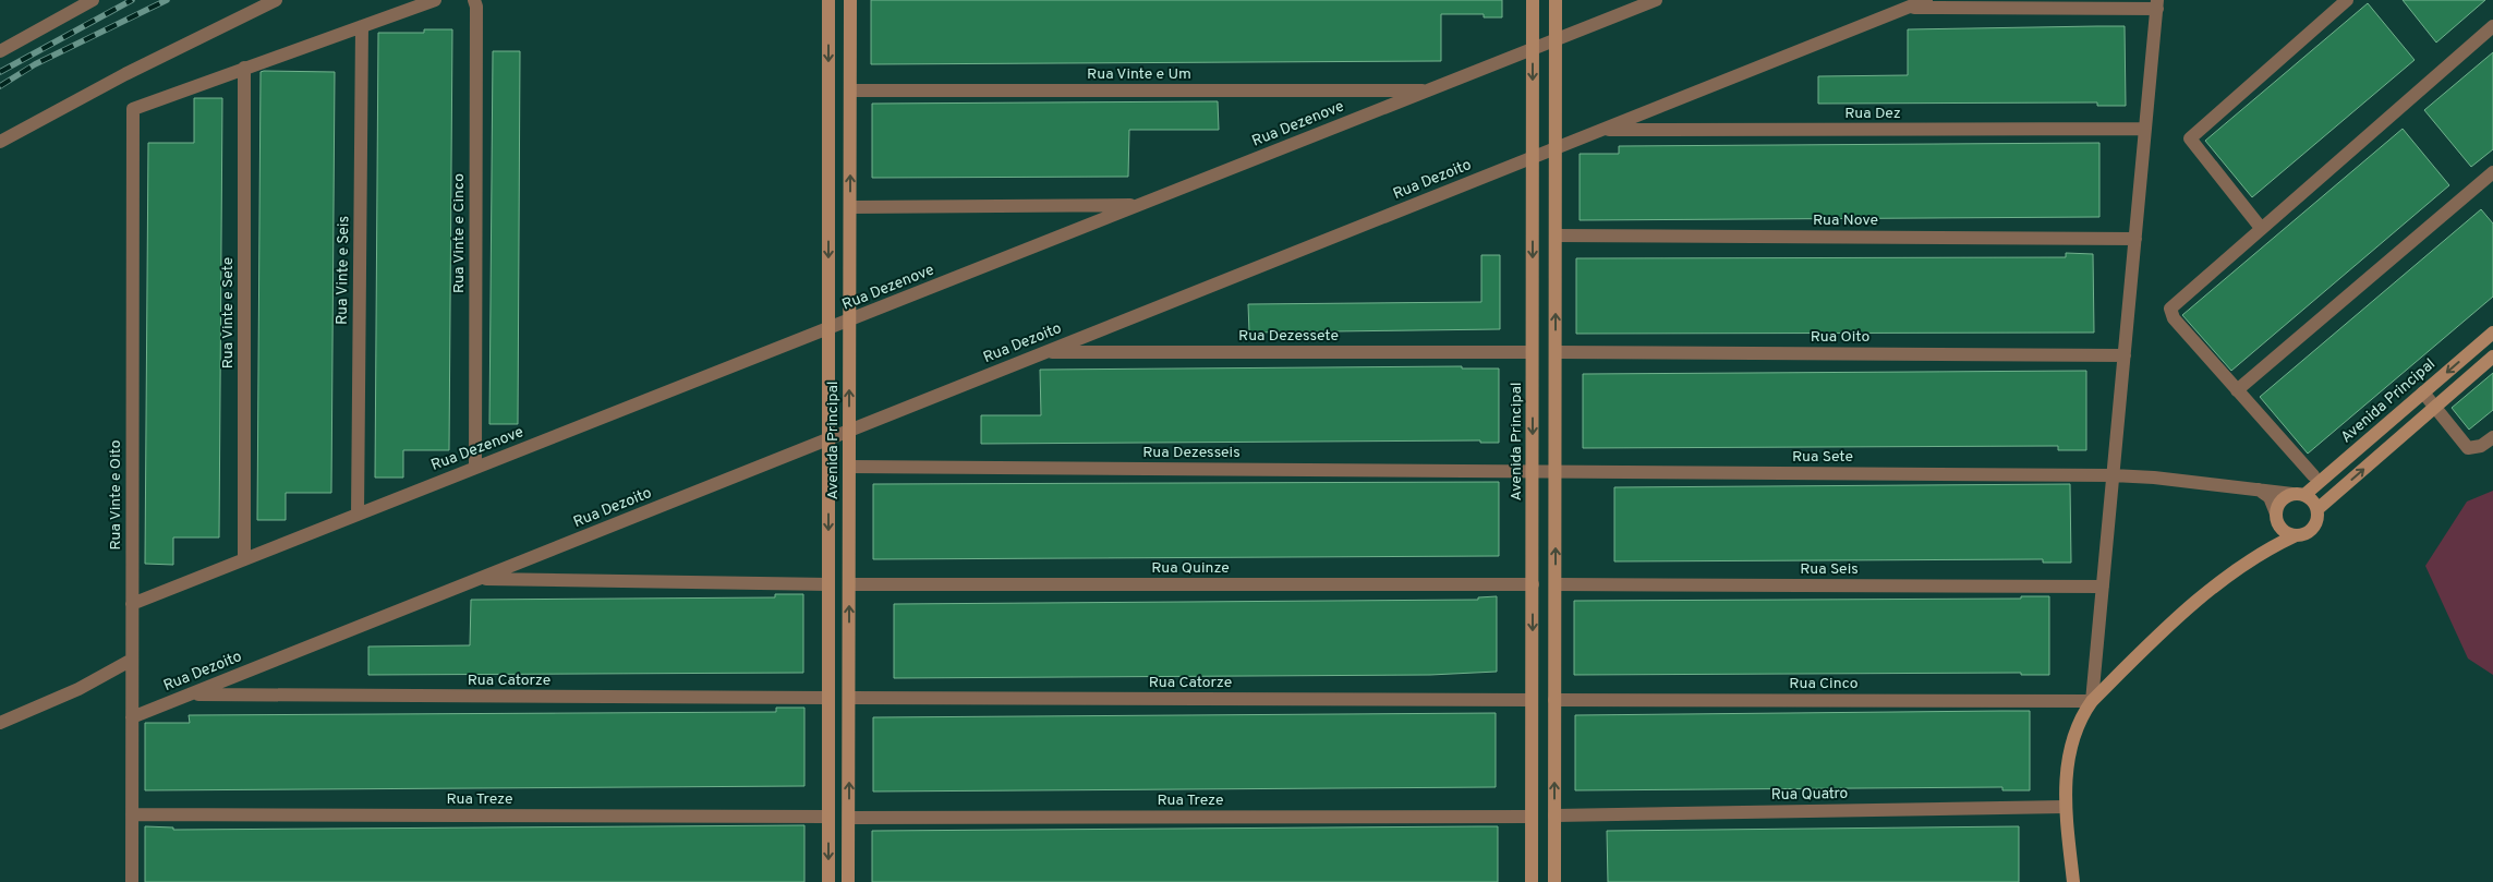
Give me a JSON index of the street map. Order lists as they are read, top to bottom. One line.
{"streets":{"street":["Rua Vinte e Um","Rua Dez","Rua Dezenove","Rua Dezoito","Rua Nove","Rua Vinte e Cinco","Rua Vinte e Seis","Rua Vinte e Sete","Rua Dezessete","Rua Oito","Avenida Principal","Rua Dezesseis","Rua Sete","Rua Vinte e Oito","Rua Quinze","Rua Seis","Rua Catorze","Rua Cinco","Rua Quatro","Rua Treze"]},"crossings":[["Rua Vinte e Um","Rua Dezenove"],["Rua Vinte e Um","Avenida Principal"],["Rua Dez","Rua Dezoito"],["Rua Dezenove","Rua Vinte e Cinco"],["Rua Dezenove","Rua Vinte e Seis"],["Rua Dezenove","Rua Vinte e Sete"],["Rua Dezenove","Avenida Principal"],["Rua Dezenove","Rua Vinte e Oito"],["Rua Dezoito","Rua Dezessete"],["Rua Dezoito","Avenida Principal"],["Rua Dezoito","Rua Vinte e Oito"],["Rua Dezoito","Rua Catorze"],["Rua Vinte e Sete","Rua Vinte e Oito"],["Rua Dezessete","Avenida Principal"],["Avenida Principal","Rua Dezesseis"],["Avenida Principal","Rua Sete"],["Avenida Principal","Rua Quinze"],["Avenida Principal","Rua Catorze"],["Avenida Principal","Rua Treze"],["Rua Dezesseis","Rua Sete"],["Rua Vinte e Oito","Rua Treze"]]}
